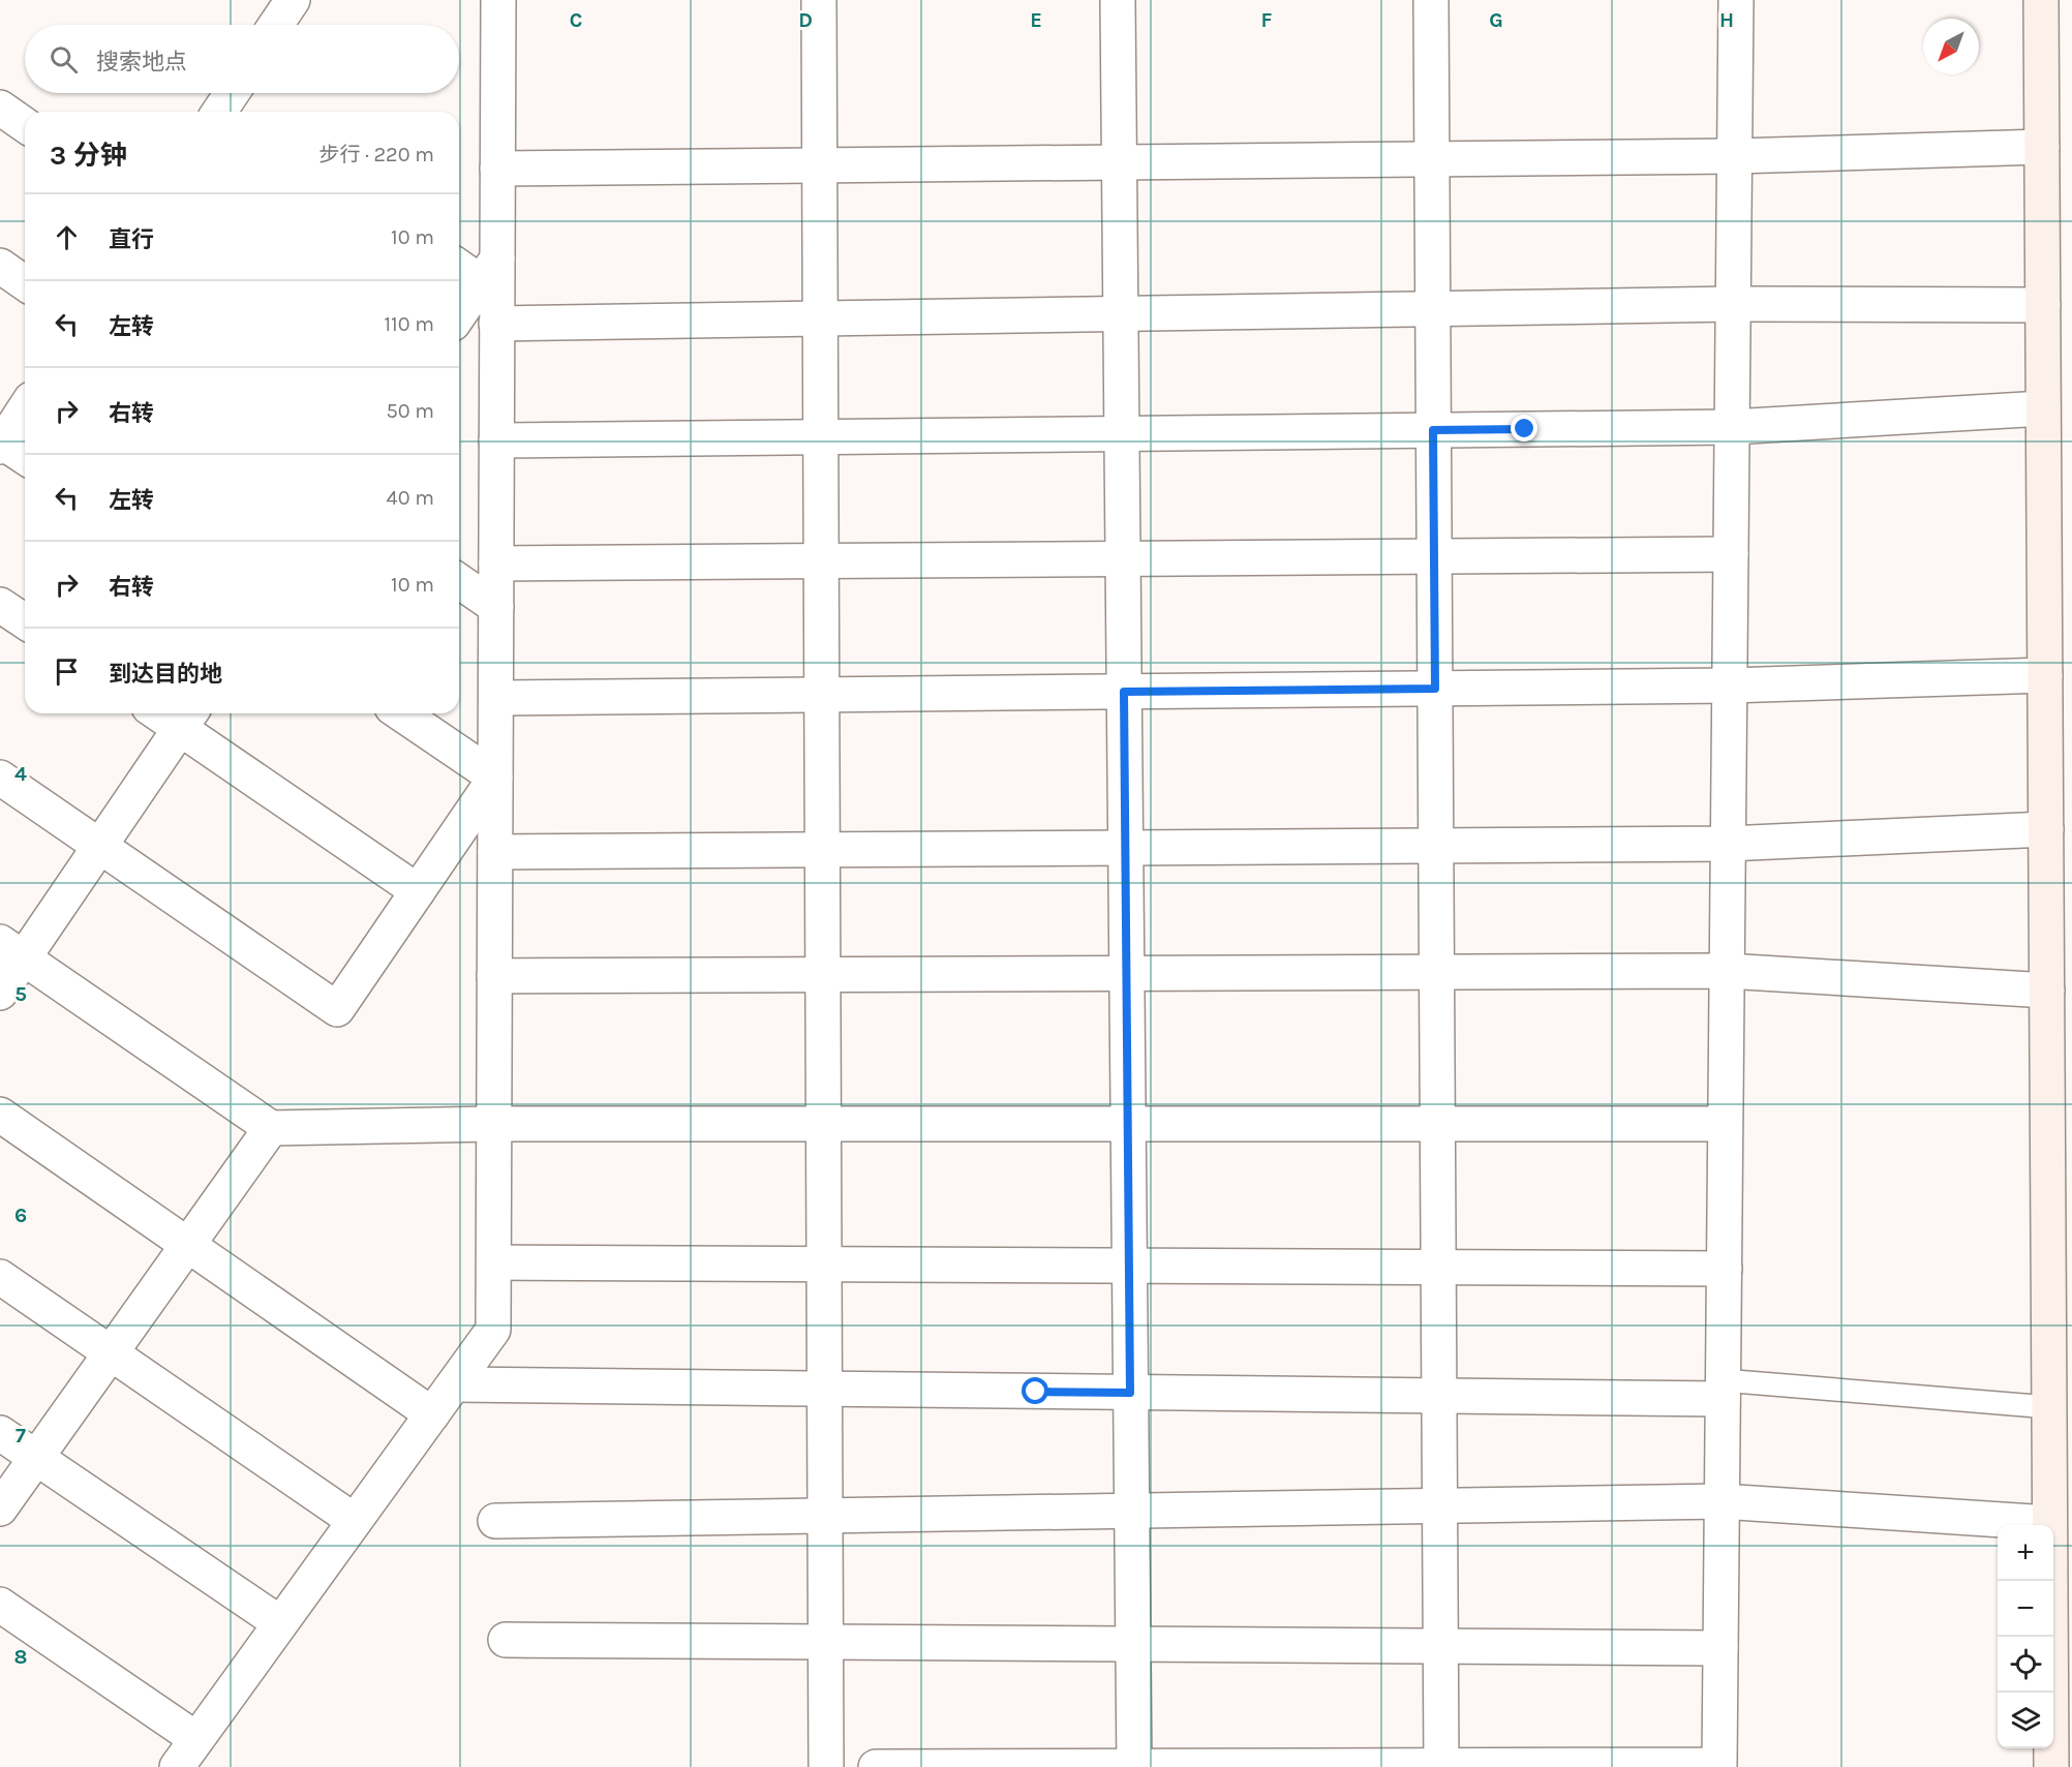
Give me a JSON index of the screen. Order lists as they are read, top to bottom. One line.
{"north":"bottom left","page":{"search":"搜索地点","heading":["3 分钟","步行 · 220 m"],"list":[["直行","10 m"],["左转","110 m"],["右转","50 m"],["左转","40 m"],["右转","10 m"],"到达目的地"],"map_buttons":["+","−"]},"grid":{"columns":["C","D","E","F","G","H"],"rows":["4","5","6","7","8"]}}
